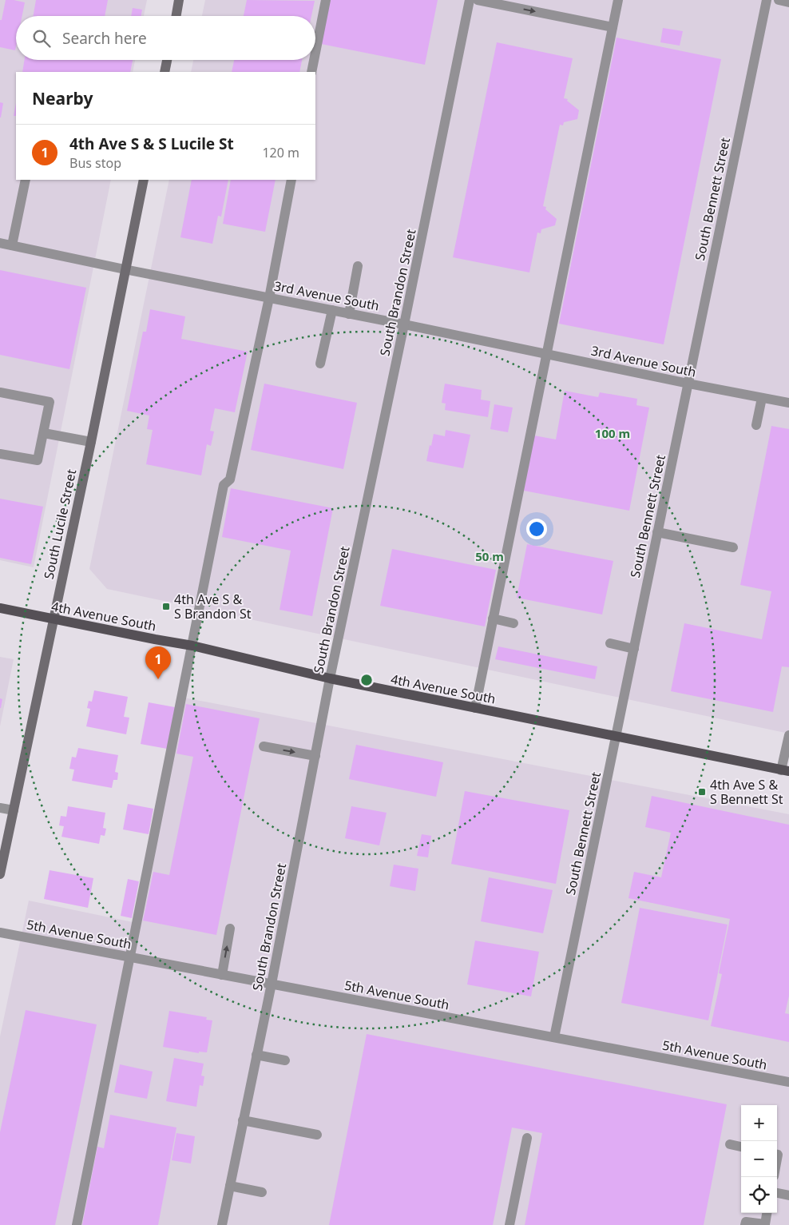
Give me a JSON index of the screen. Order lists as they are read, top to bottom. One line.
{"streets":{"main road":["4th Avenue South"],"street":["South Bennett Street","South Brandon Street","3rd Avenue South","South Lucile Street","5th Avenue South"]},"crossings":[["South Bennett Street","3rd Avenue South"],["South Bennett Street","4th Avenue South"],["South Bennett Street","5th Avenue South"],["South Brandon Street","3rd Avenue South"],["South Brandon Street","4th Avenue South"],["South Brandon Street","5th Avenue South"],["3rd Avenue South","South Lucile Street"],["South Lucile Street","4th Avenue South"]],"places":{"transit":["4th Ave S & S Brandon St","4th Ave S & S Bennett St"]},"page":{"search":"Search here","heading":"Nearby","list":[{"mark":"1","name":"4th Ave S & S Lucile St","note":"Bus stop","value":"120 m"}],"pins":"1","map_buttons":["+","−"]},"rings":["100 m","50 m"]}
